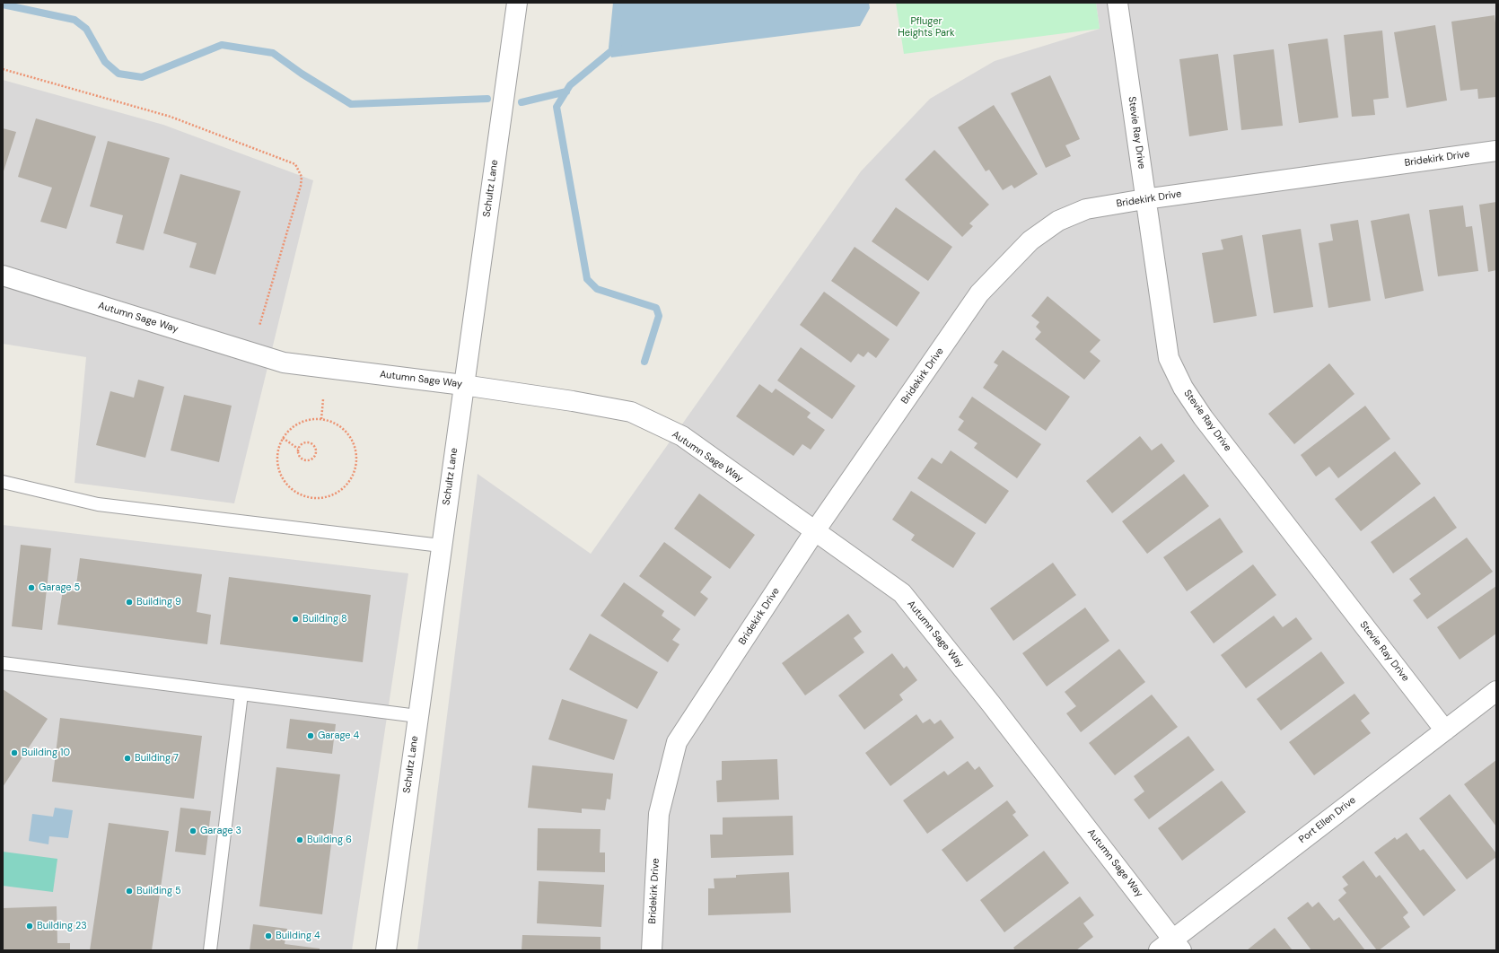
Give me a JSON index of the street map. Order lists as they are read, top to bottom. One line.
{"streets":{"street":["Stevie Ray Drive","Bridekirk Drive","Schultz Lane","Autumn Sage Way","Port Ellen Drive"]},"crossings":[["Stevie Ray Drive","Bridekirk Drive"],["Stevie Ray Drive","Port Ellen Drive"],["Bridekirk Drive","Autumn Sage Way"],["Schultz Lane","Autumn Sage Way"],["Autumn Sage Way","Port Ellen Drive"]],"parks":["Pfluger Heights Park"],"places":["Garage 5","Building 9","Building 8","Garage 4","Building 10","Building 7","Garage 3","Building 6","Building 5","Building 23","Building 4"]}
